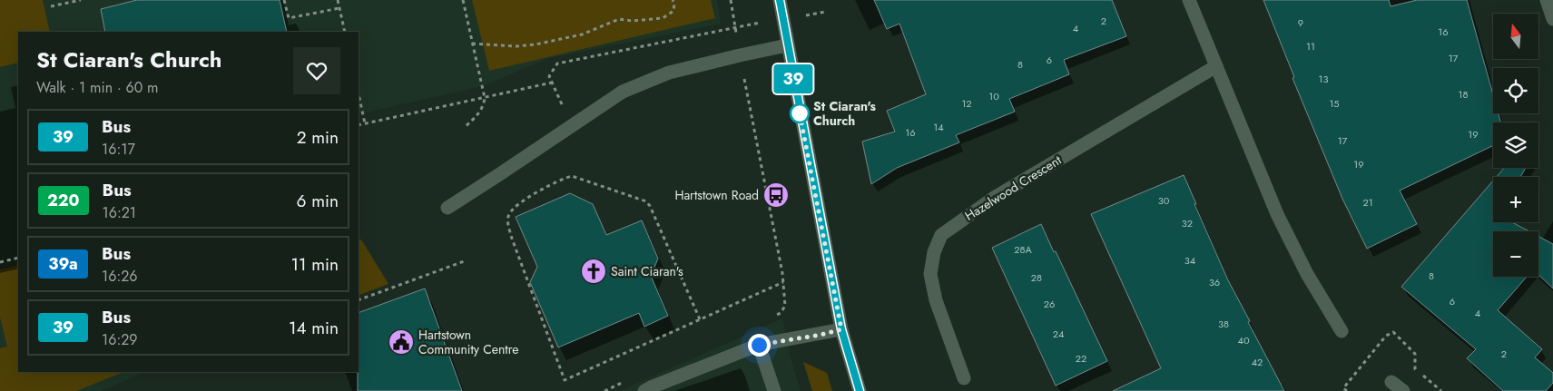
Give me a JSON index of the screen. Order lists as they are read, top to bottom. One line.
{"streets":{"street":["Hazelwood Crescent"]},"places":{"other":["St Ciaran's Church"],"bus stop":["Hartstown Road"],"church":["Saint Ciaran's"],"public building":["Hartstown Community Centre"]},"lines":["bus line 39"],"house_numbers":["2","9","4","16","11","17","6","8","13","18","10","12","15","14","16","19","17","19","30","21","32","28A","34","8","28","36","6","26","4","38","24","40","2","22","42"],"north":"top","page":{"on_map":"39","map_buttons":["+","−"],"heading":["St Ciaran's Church","Walk · 1 min · 60 m"],"list":[{"mark":"39","name":"Bus","note":"16:17","value":"2 min"},{"mark":"220","name":"Bus","note":"16:21","value":"6 min"},{"mark":"39a","name":"Bus","note":"16:26","value":"11 min"},{"mark":"39","name":"Bus","note":"16:29","value":"14 min"}]}}
